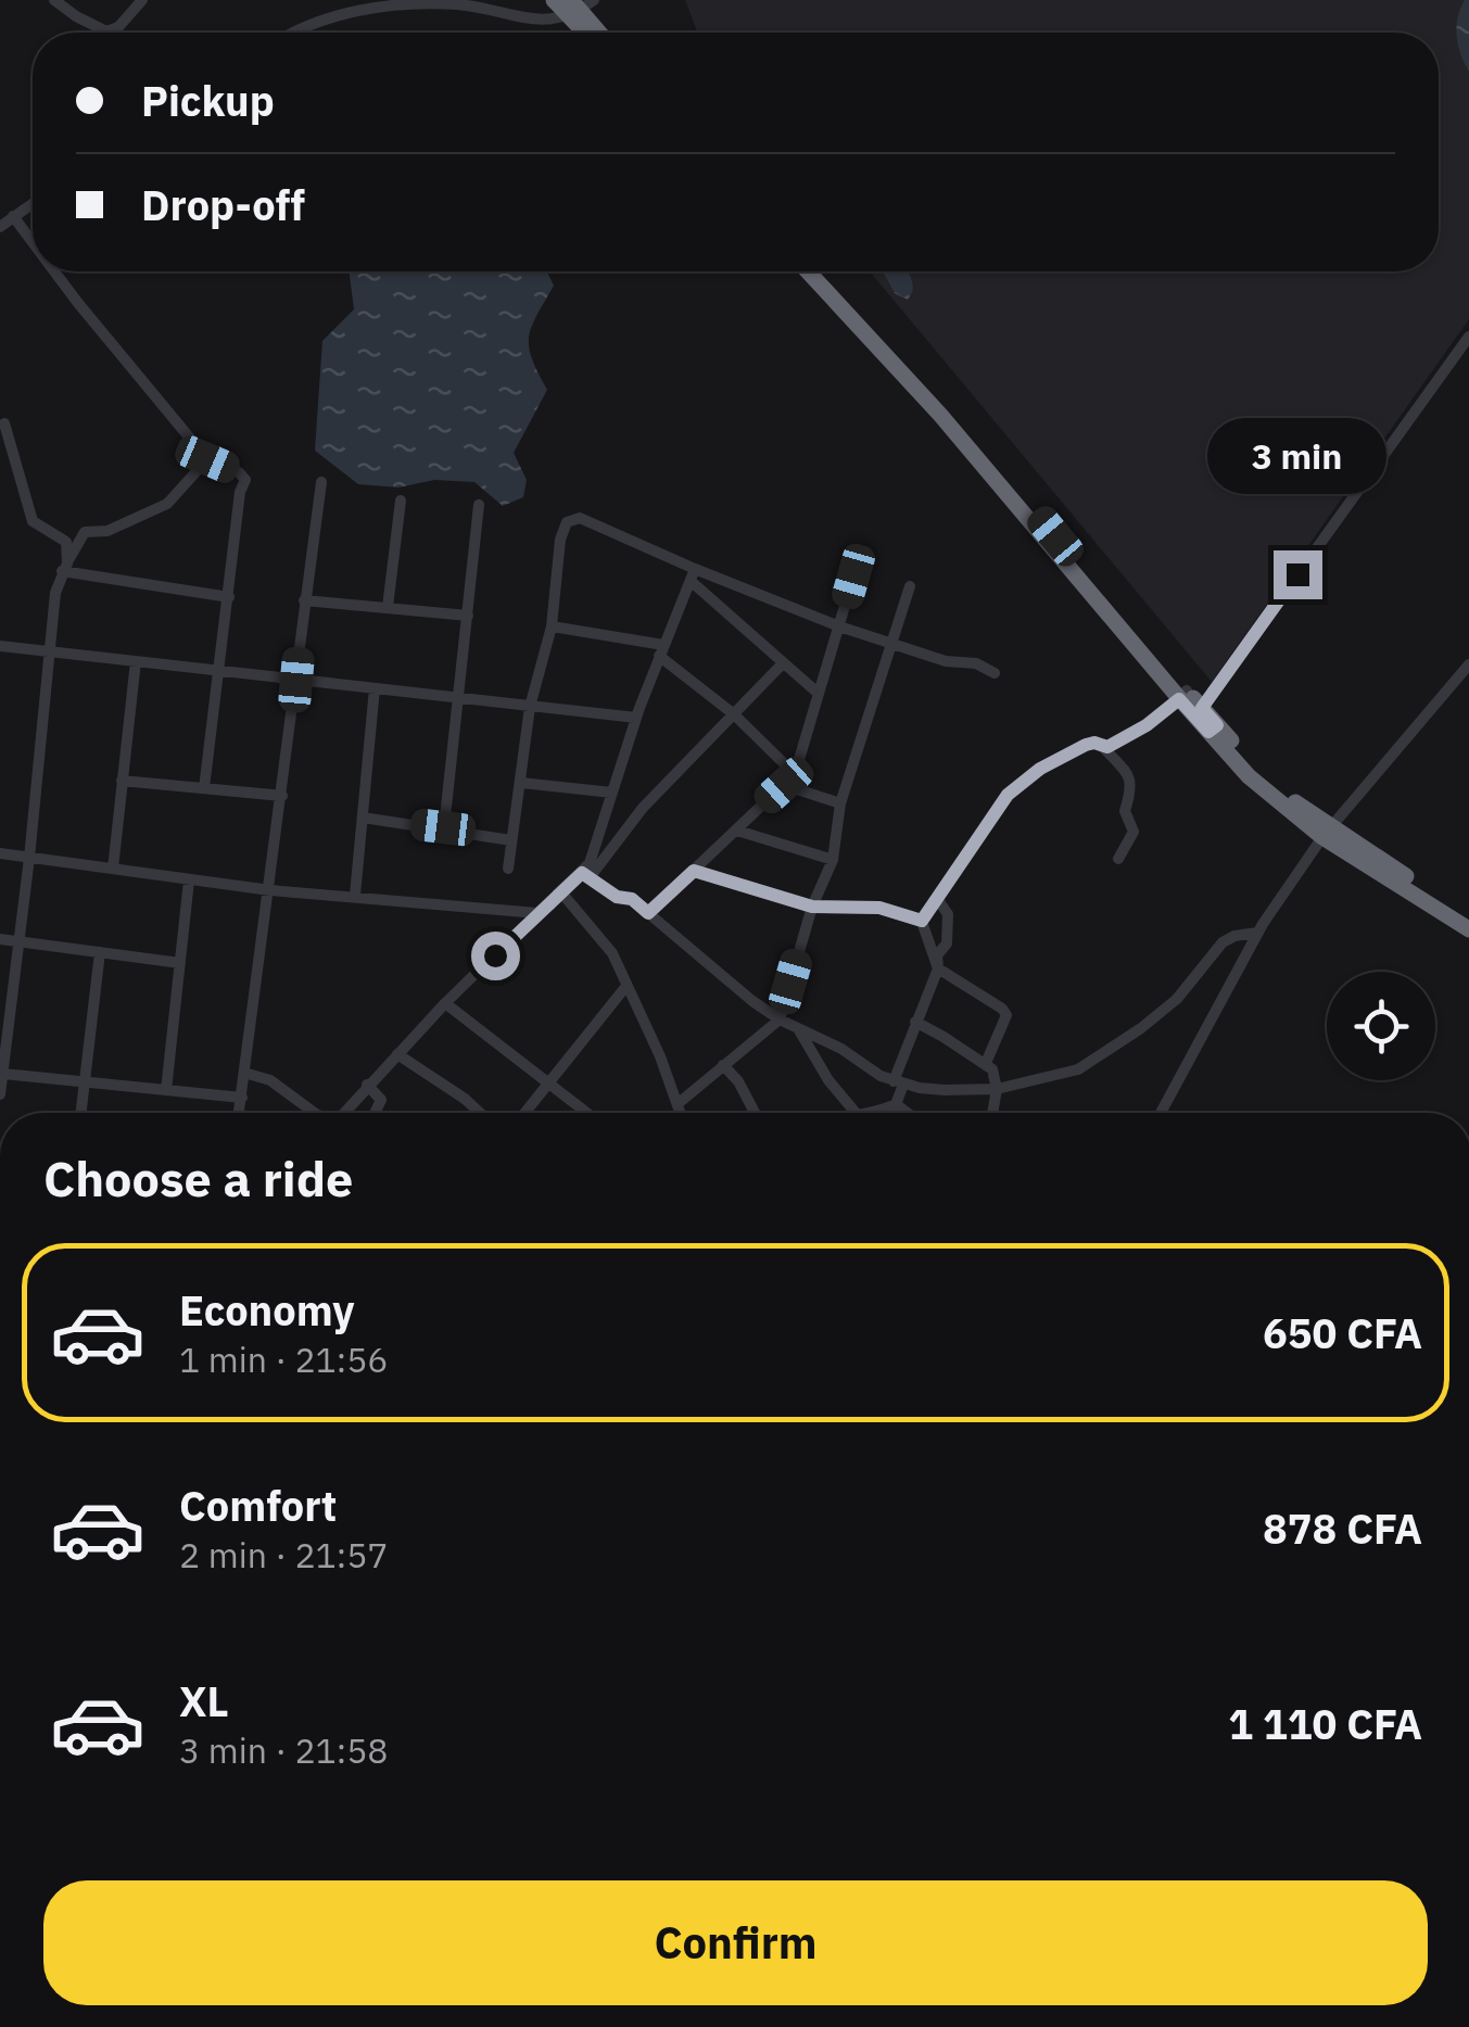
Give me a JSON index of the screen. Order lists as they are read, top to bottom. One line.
{"page":{"banner":["Pickup","Drop-off"],"bubble":"3 min","heading":"Choose a ride","list":[{"name":"Economy","note":"1 min · 21:56","value":"650 CFA"},{"name":"Comfort","note":"2 min · 21:57","value":"878 CFA"},{"name":"XL","note":"3 min · 21:58","value":"1 110 CFA"}],"buttons":"Confirm"}}
